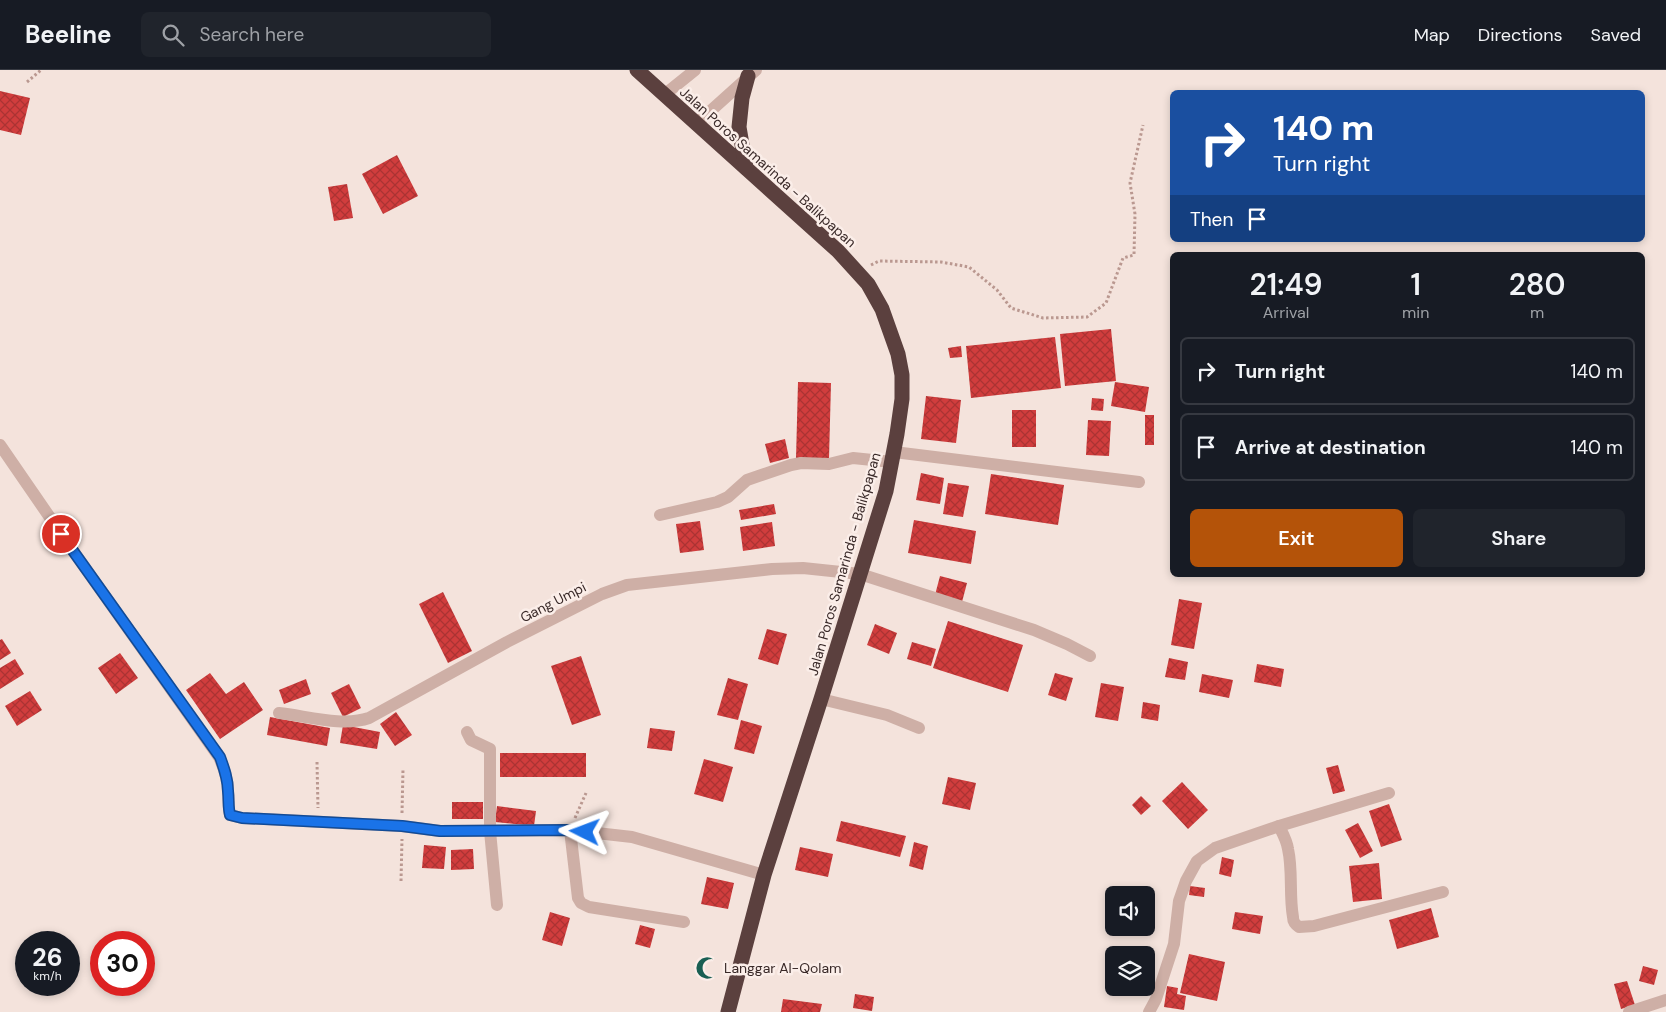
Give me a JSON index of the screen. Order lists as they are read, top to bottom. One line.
{"streets":{"highway":["Jalan Poros Samarinda - Balikpapan"],"street":["Gang Umpi"]},"crossings":[["Jalan Poros Samarinda - Balikpapan","Gang Umpi"]],"places":{"mosque":["Langgar Al-Qolam"]},"page":{"header":"Beeline","search":"Search here","nav":["Map","Directions","Saved"],"turn":["140 m","Turn right"],"then":"Then","eta":["21:49","Arrival","1","min","280","m"],"list":[{"name":"Turn right","value":"140 m"},{"name":"Arrive at destination","value":"140 m"}],"buttons":["Exit","Share"],"speed":"26 km/h","limit":"30"}}
